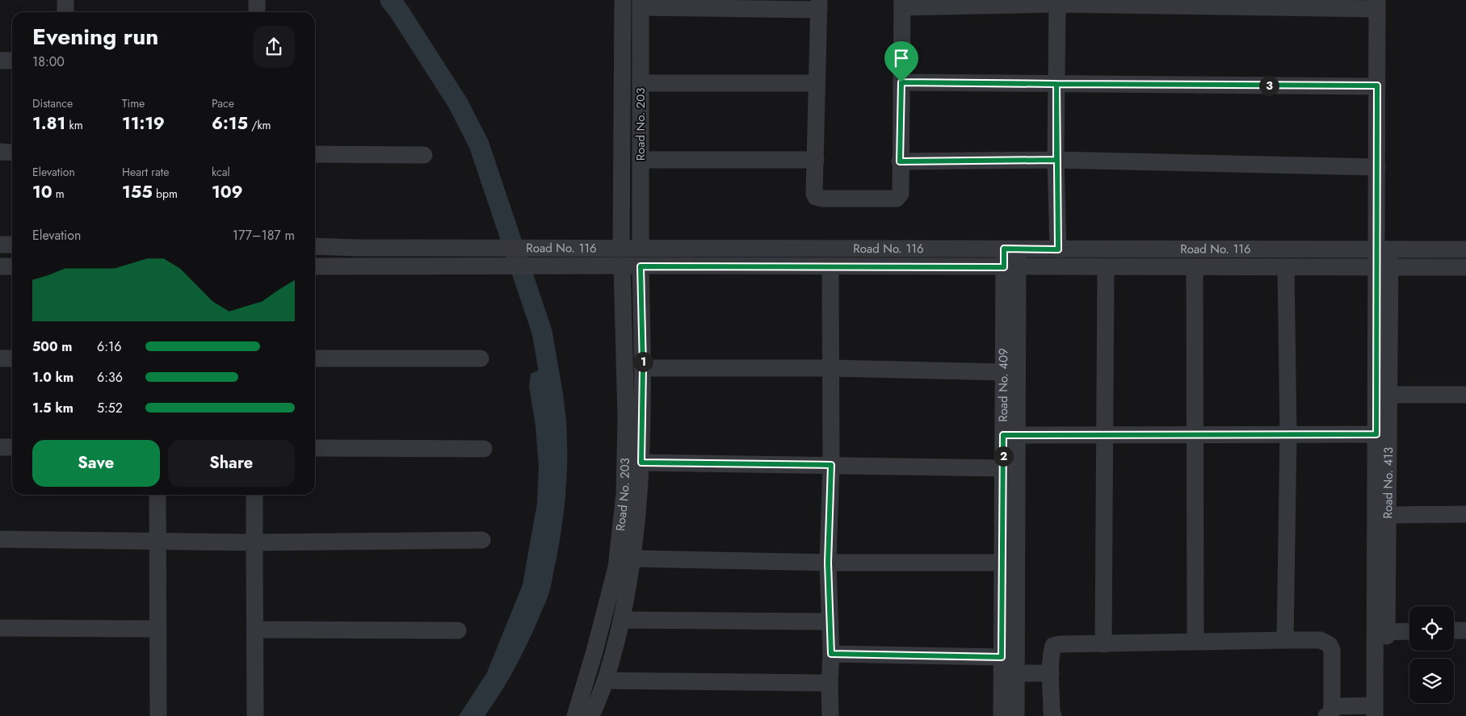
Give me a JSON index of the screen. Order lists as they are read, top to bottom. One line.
{"streets":{"street":["Road No. 203","Road No. 116","Road No. 409","Road No. 413"]},"crossings":[["Road No. 203","Road No. 116"],["Road No. 116","Road No. 409"],["Road No. 116","Road No. 413"]],"page":{"heading":["Evening run","18:00"],"pins":["3","1","2"],"stats":[["Distance","1.81 km"],["Time","11:19"],["Pace","6:15 /km"],["Elevation","10 m"],["Heart rate","155 bpm"],["kcal","109"]],"chart":["Elevation","177–187 m"],"list":[{"name":"500 m","note":"6:16"},{"name":"1.0 km","note":"6:36"},{"name":"1.5 km","note":"5:52"}],"buttons":["Save","Share"]}}
